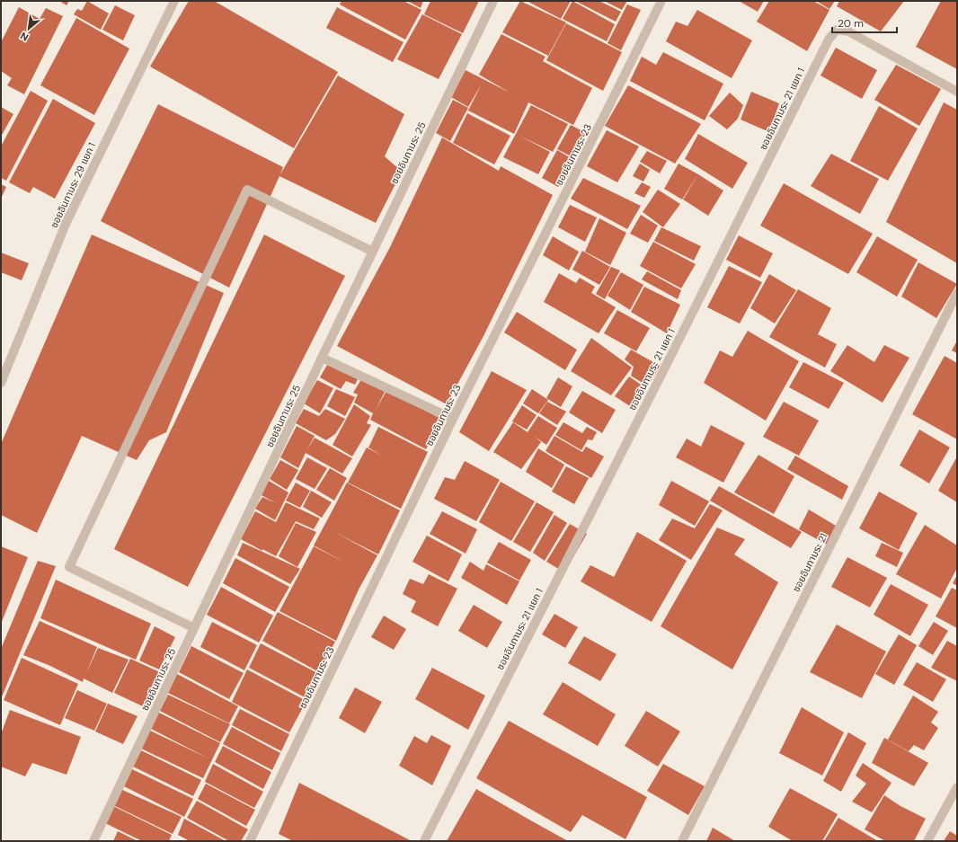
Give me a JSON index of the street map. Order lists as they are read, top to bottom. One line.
{"streets":{"street":["ซอยอินทามระ 21 แยก 1","ซอยอินทามระ 25","ซอยอินทามระ 23","ซอยอินทามระ 29 แยก 1","ซอยอินทามระ 21"]},"scale_bar":"20 m","north":"bottom left"}
